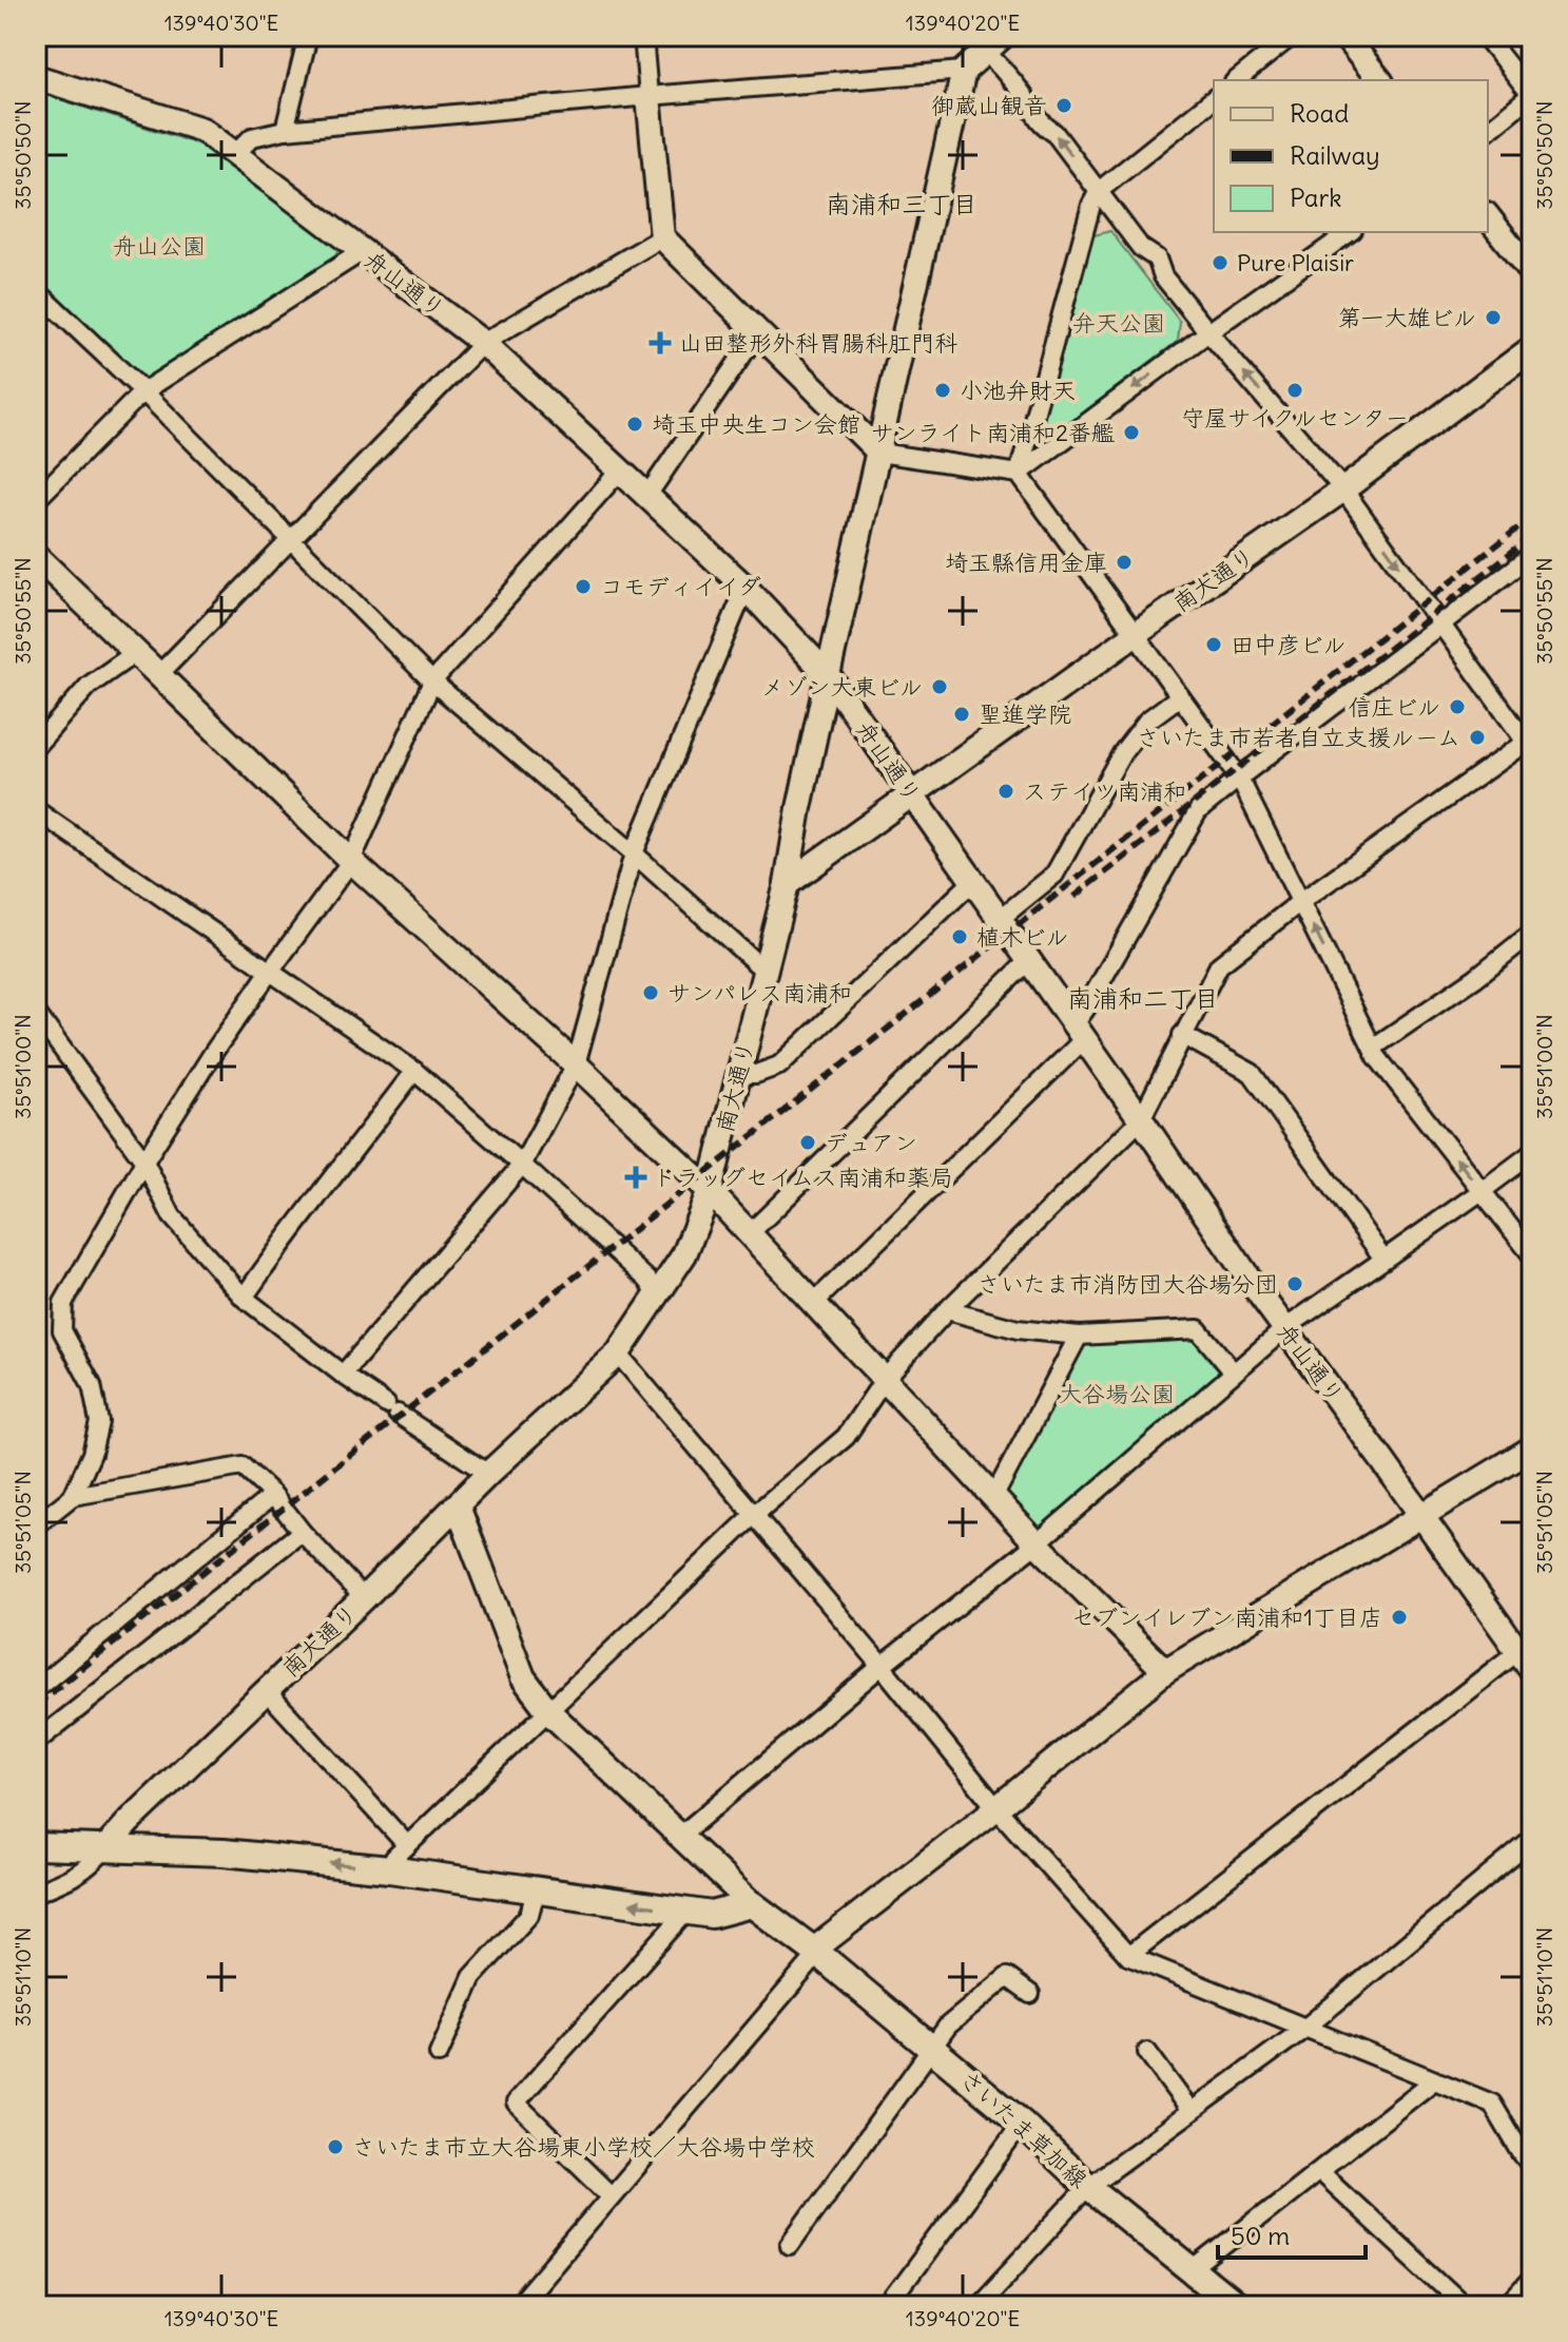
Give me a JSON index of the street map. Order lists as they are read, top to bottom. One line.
{"streets":{"main road":["さいたま草加線"],"street":["舟山通り","南大通り"]},"crossings":[["舟山通り","南大通り"]],"districts":["南浦和三丁目","南浦和二丁目"],"parks":["舟山公園","弁天公園","大谷場公園"],"places":{"other":["御蔵山観音","Pure Plaisir","第一大雄ビル","小池弁財天","守屋サイクルセンター","埼玉中央生コン会館","サンライト南浦和2番艦","埼玉縣信用金庫","コモディイイダ","田中彦ビル","メゾン大東ビル","信庄ビル","聖進学院","さいたま市若者自立支援ルーム","ステイツ南浦和","植木ビル","サンパレス南浦和","デュアン","さいたま市消防団大谷場分団","セブンイレブン南浦和1丁目店","さいたま市立大谷場東小学校／大谷場中学校"],"health":["山田整形外科胃腸科肛門科","ドラッグセイムス南浦和薬局"]},"legend":["Road","Railway","Park"],"scale_bar":"50 m","coordinates":["139°40'30\"E","139°40'20\"E","35°50'50\"N","35°50'55\"N","35°51'00\"N","35°51'05\"N","35°51'10\"N"]}
